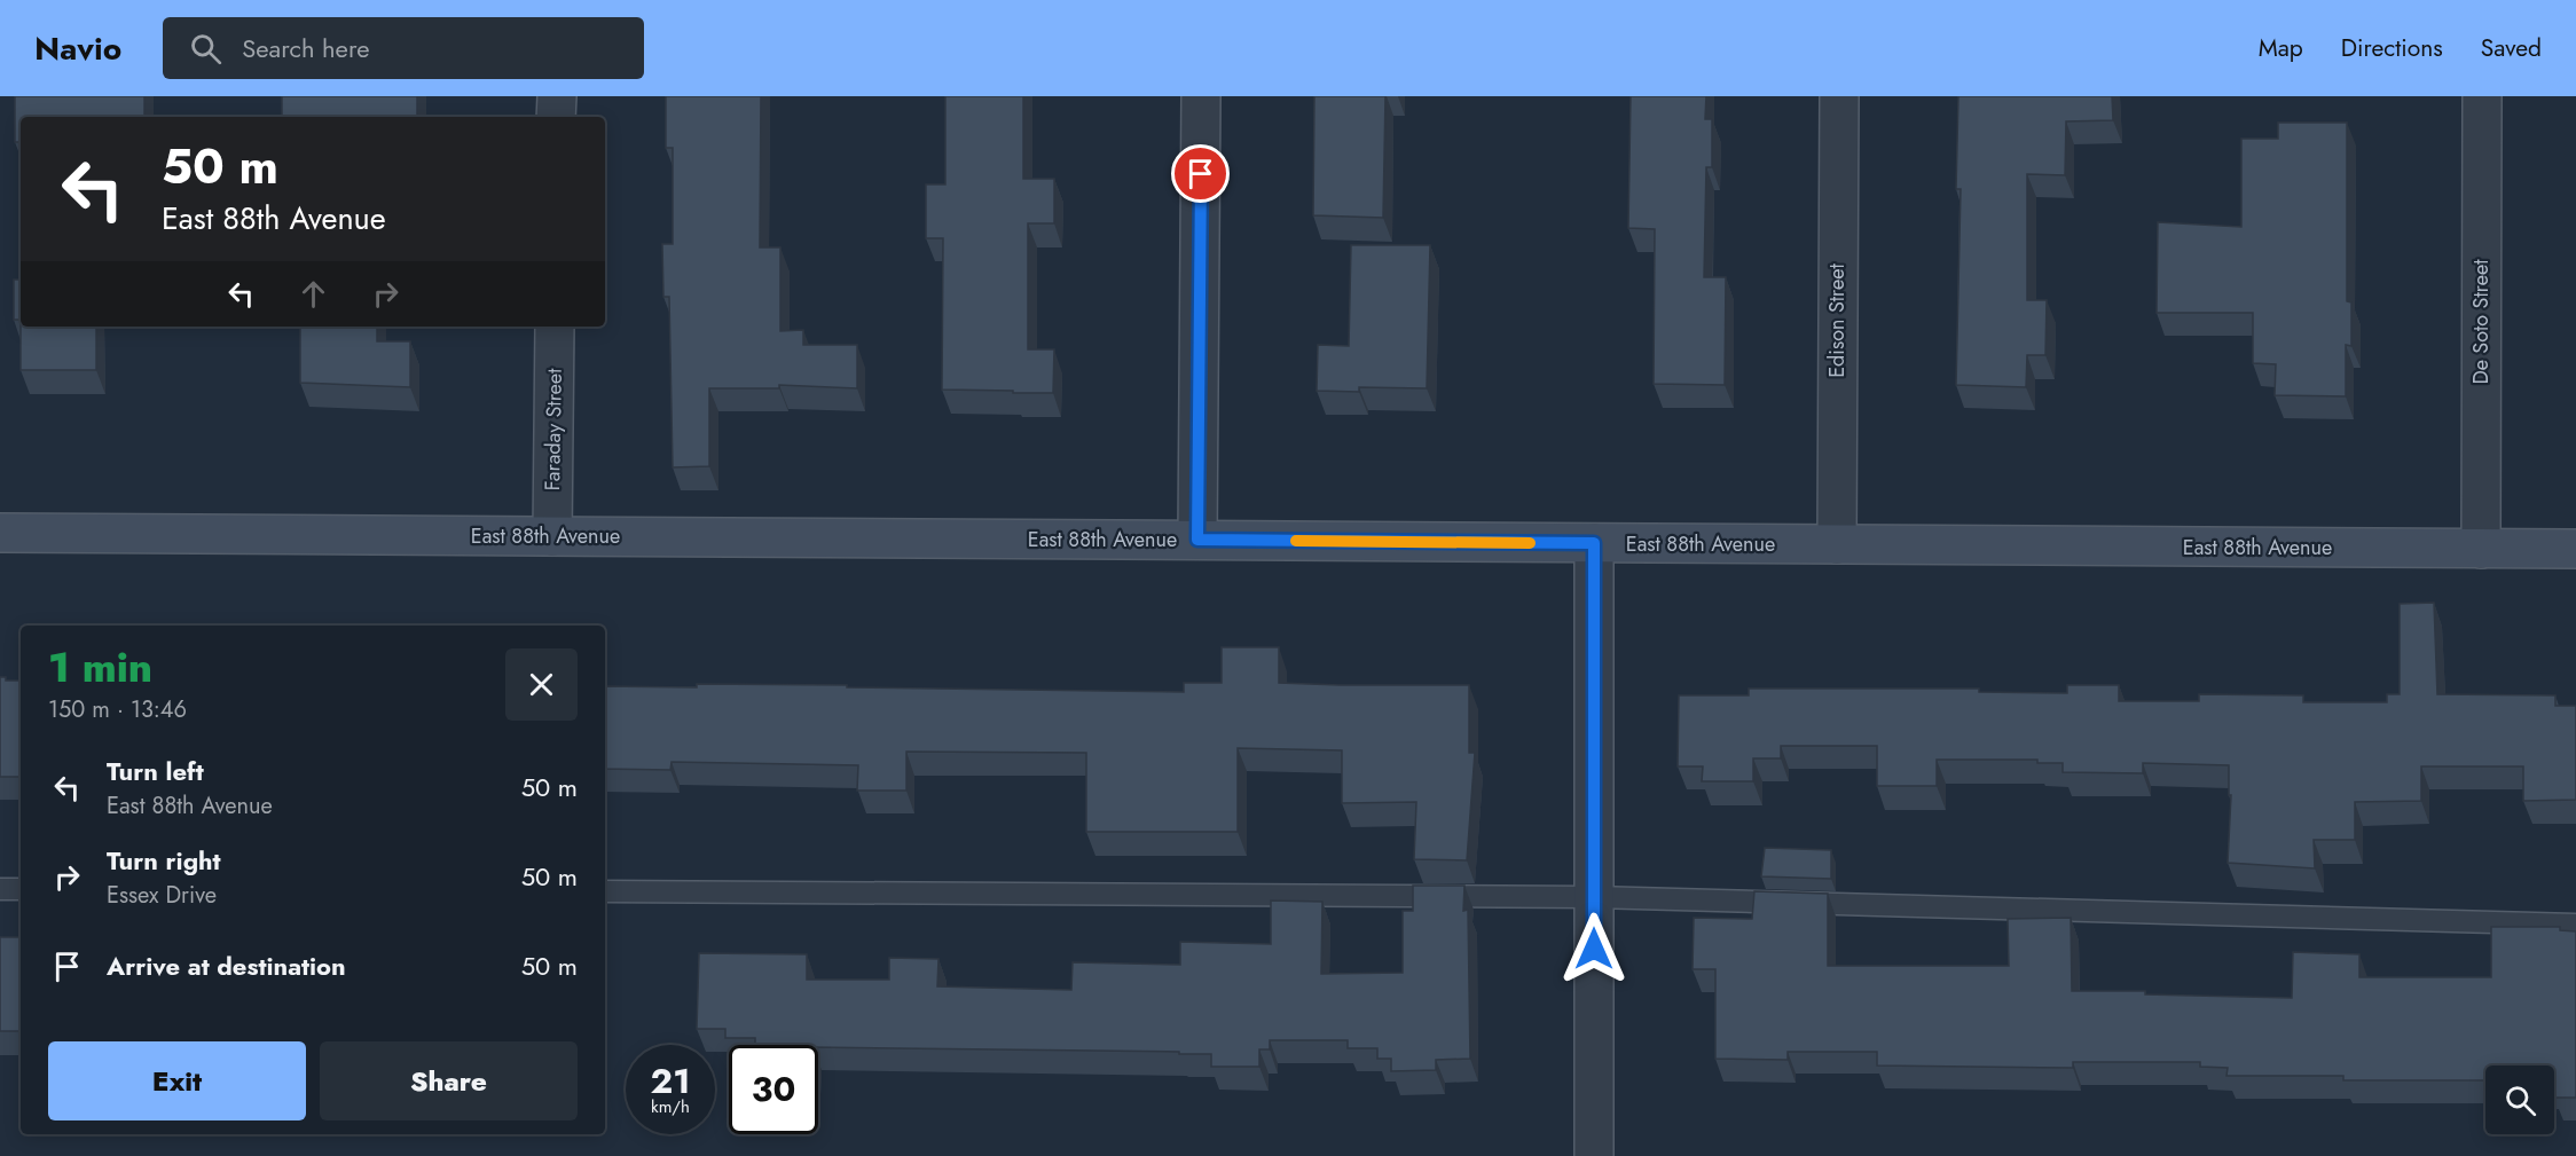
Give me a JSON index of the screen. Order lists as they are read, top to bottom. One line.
{"streets":{"main road":["East 88th Avenue"],"street":["Edison Street","De Soto Street","Faraday Street"]},"crossings":[["Edison Street","East 88th Avenue"],["De Soto Street","East 88th Avenue"],["Faraday Street","East 88th Avenue"]],"page":{"header":"Navio","search":"Search here","nav":["Map","Directions","Saved"],"turn":["50 m","East 88th Avenue"],"heading":["1 min","150 m · 13:46"],"list":[{"name":"Turn left","note":"East 88th Avenue","value":"50 m"},{"name":"Turn right","note":"Essex Drive","value":"50 m"},{"name":"Arrive at destination","value":"50 m"}],"buttons":["Exit","Share"],"speed":"21 km/h","limit":"30"}}
